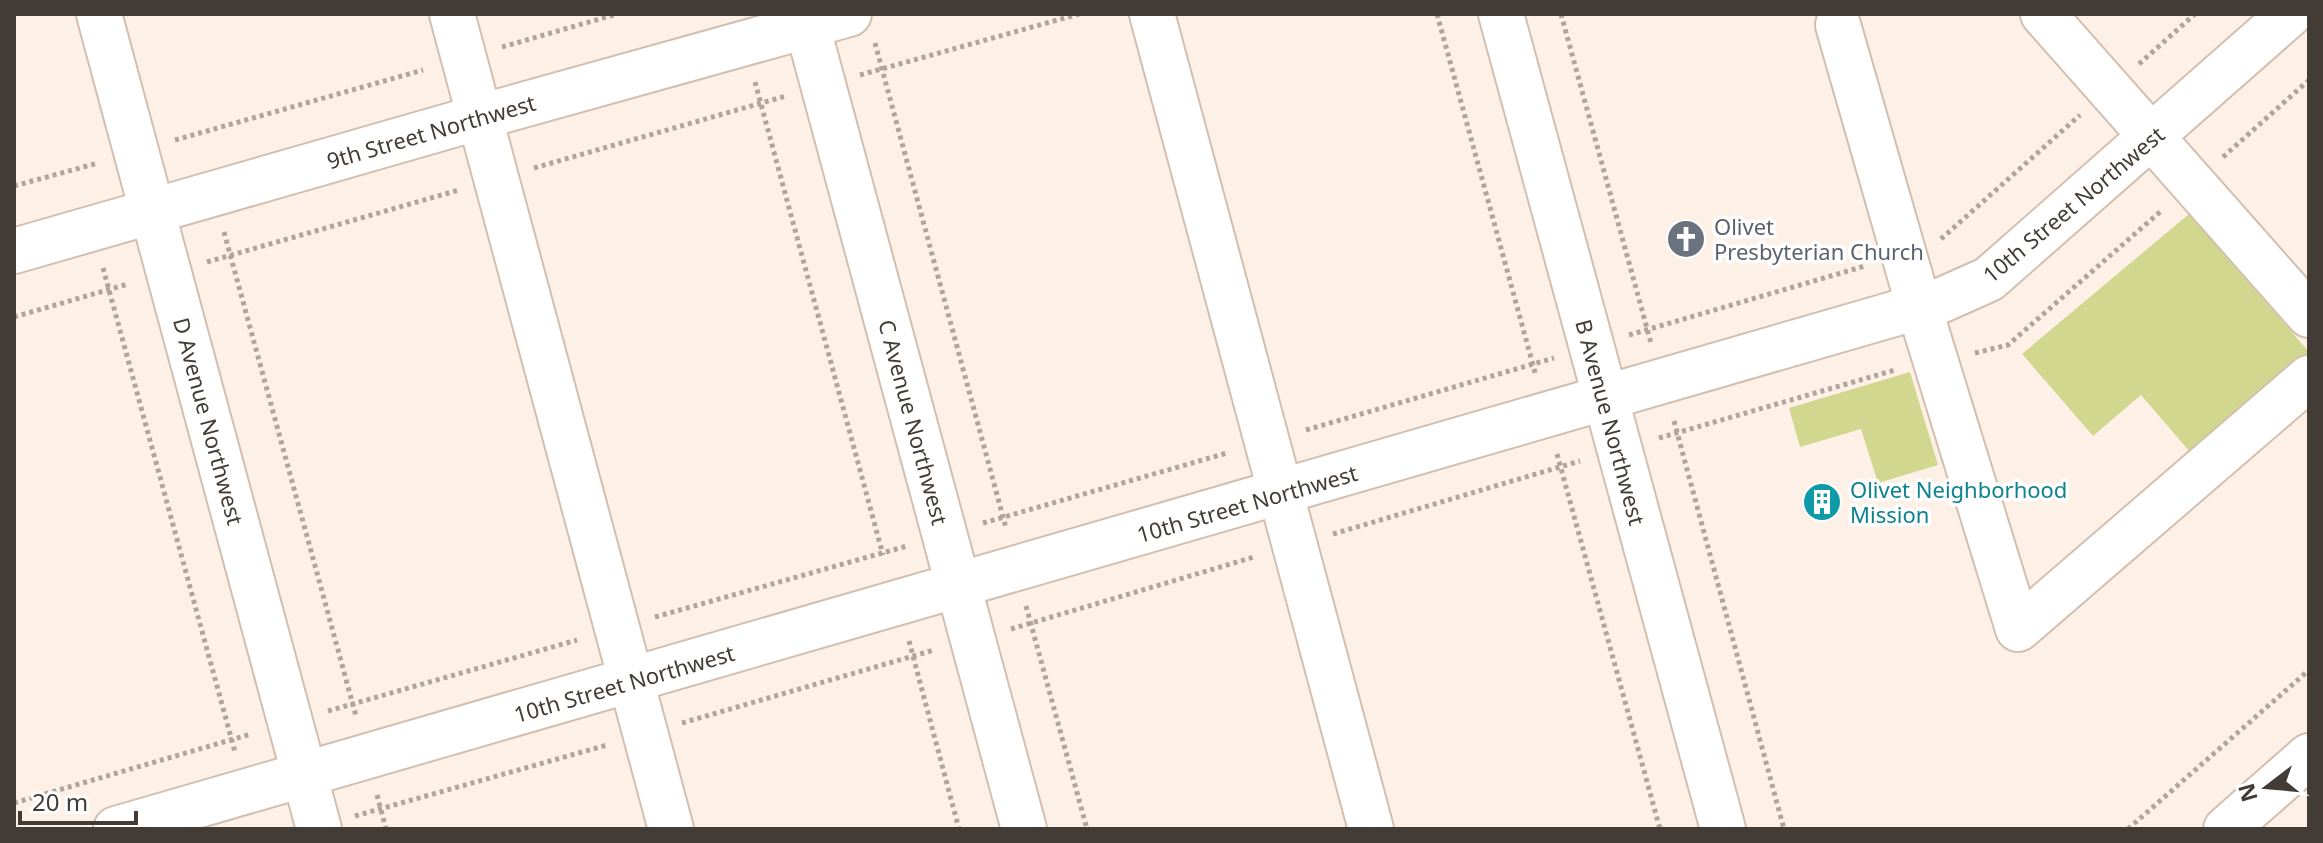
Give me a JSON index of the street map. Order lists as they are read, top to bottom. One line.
{"streets":{"street":["9th Street Northwest","10th Street Northwest","D Avenue Northwest","C Avenue Northwest","B Avenue Northwest"]},"crossings":[["9th Street Northwest","D Avenue Northwest"],["9th Street Northwest","C Avenue Northwest"],["10th Street Northwest","D Avenue Northwest"],["10th Street Northwest","C Avenue Northwest"],["10th Street Northwest","B Avenue Northwest"]],"places":{"church":["Olivet Presbyterian Church"],"building":["Olivet Neighborhood Mission"]},"scale_bar":"20 m","north":"left"}
